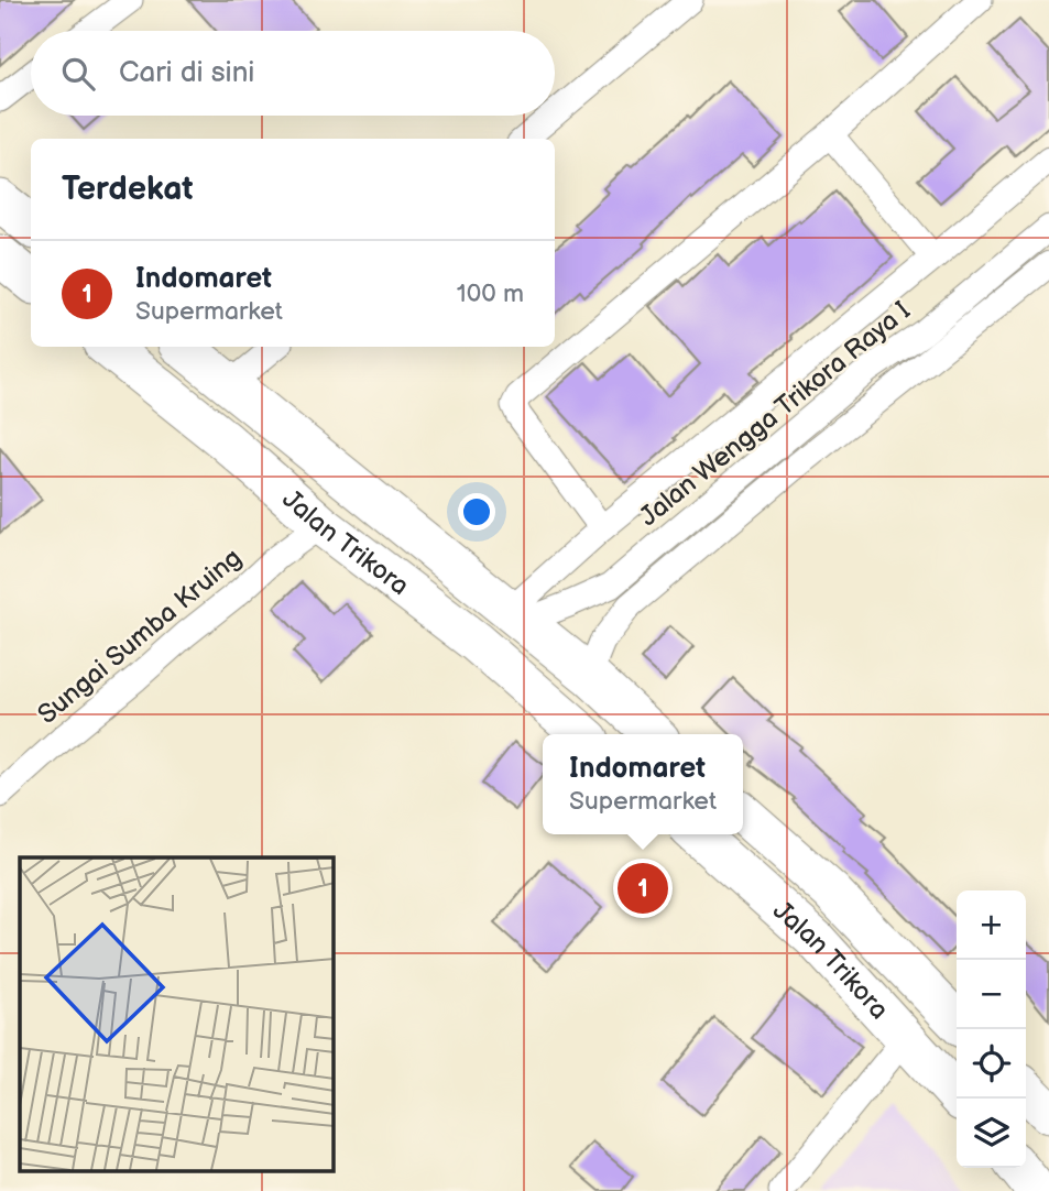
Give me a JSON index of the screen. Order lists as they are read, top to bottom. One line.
{"streets":{"main road":["Jalan Trikora"],"street":["Jalan Wengga Trikora Raya I","Sungai Sumba Kruing"]},"crossings":[["Jalan Wengga Trikora Raya I","Jalan Trikora"],["Jalan Trikora","Sungai Sumba Kruing"]],"page":{"search":"Cari di sini","heading":"Terdekat","list":[{"mark":"1","name":"Indomaret","note":"Supermarket","value":"100 m"}],"popup":["Indomaret","Supermarket"],"pins":"1","map_buttons":["+","−"]}}
